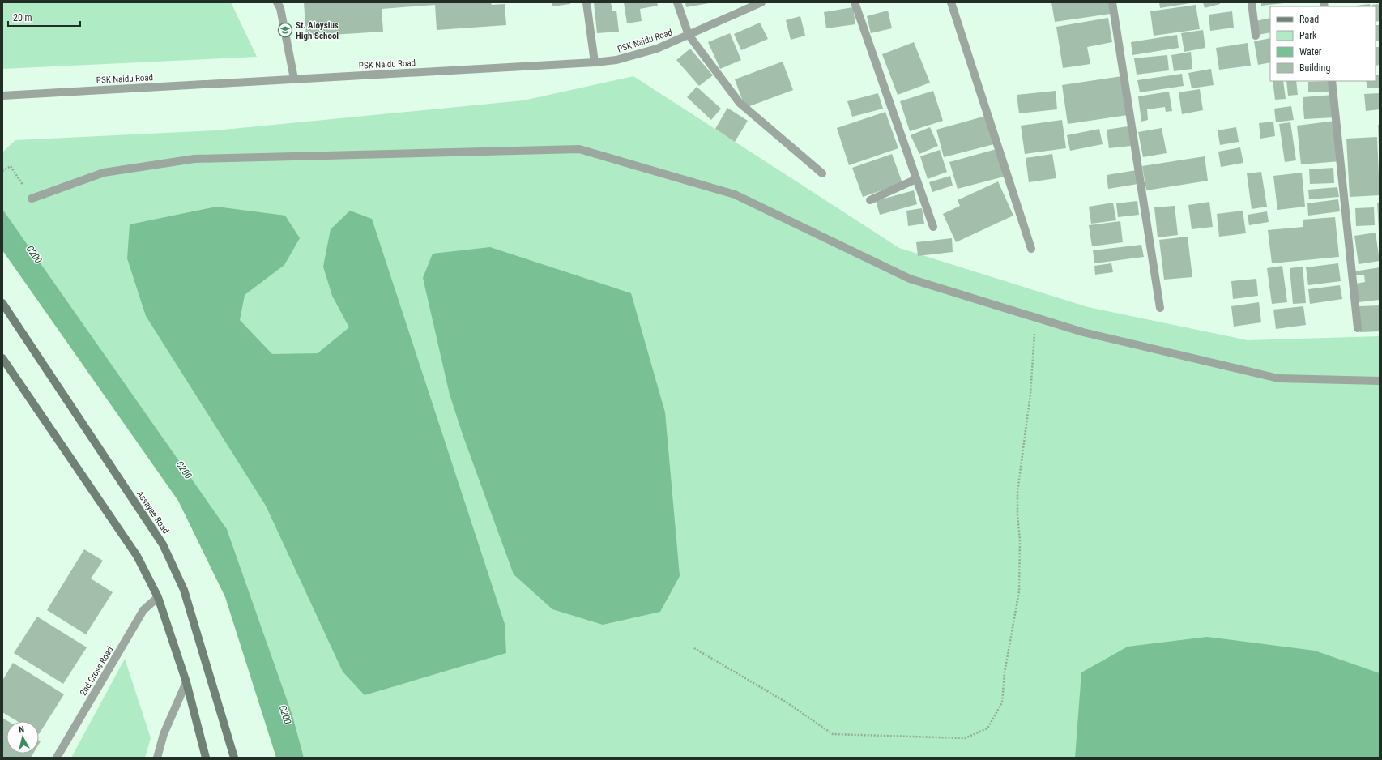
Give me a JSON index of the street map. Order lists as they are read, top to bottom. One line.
{"streets":{"main road":["Assayee Road"],"street":["PSK Naidu Road","2nd Cross Road"]},"water":["C200"],"places":{"school or university":["St. Aloysius High School"]},"legend":["Road","Park","Water","Building"],"scale_bar":"20 m","north":"top"}
